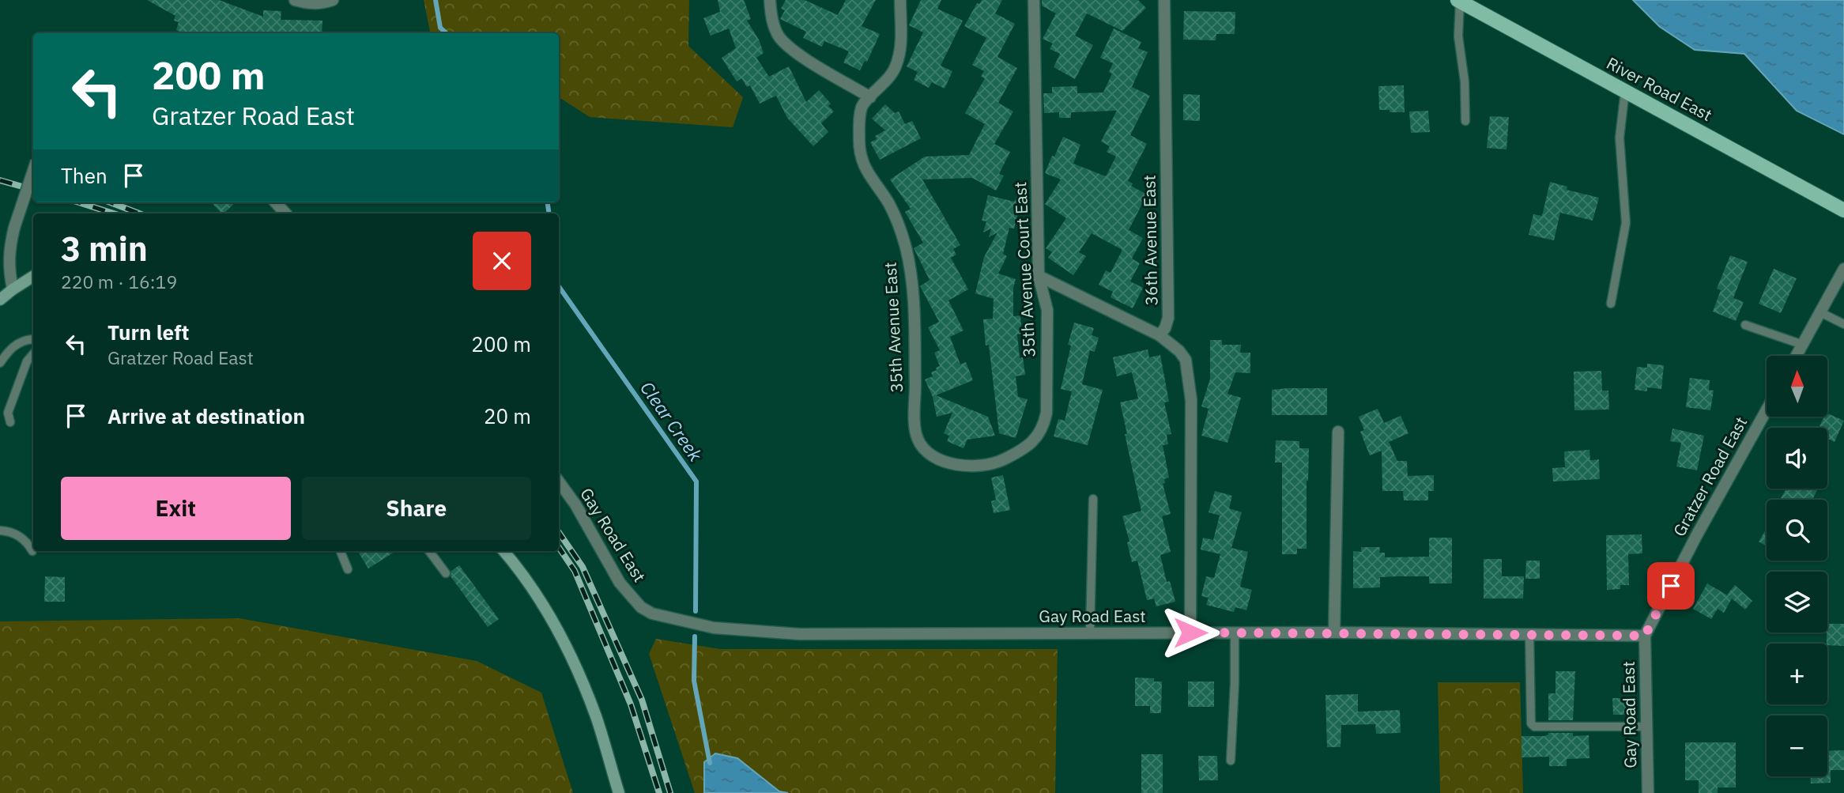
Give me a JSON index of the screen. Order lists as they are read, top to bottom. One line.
{"streets":{"main road":["River Road East"],"street":["36th Avenue East","35th Avenue Court East","35th Avenue East","Gratzer Road East","Gay Road East"]},"crossings":[["35th Avenue Court East","35th Avenue East"],["Gratzer Road East","Gay Road East"]],"water":["Clear Creek"],"north":"top","page":{"turn":["200 m","Gratzer Road East"],"then":"Then","heading":["3 min","220 m · 16:19"],"list":[{"name":"Turn left","note":"Gratzer Road East","value":"200 m"},{"name":"Arrive at destination","value":"20 m"}],"map_buttons":["+","−"],"buttons":["Exit","Share"]}}
